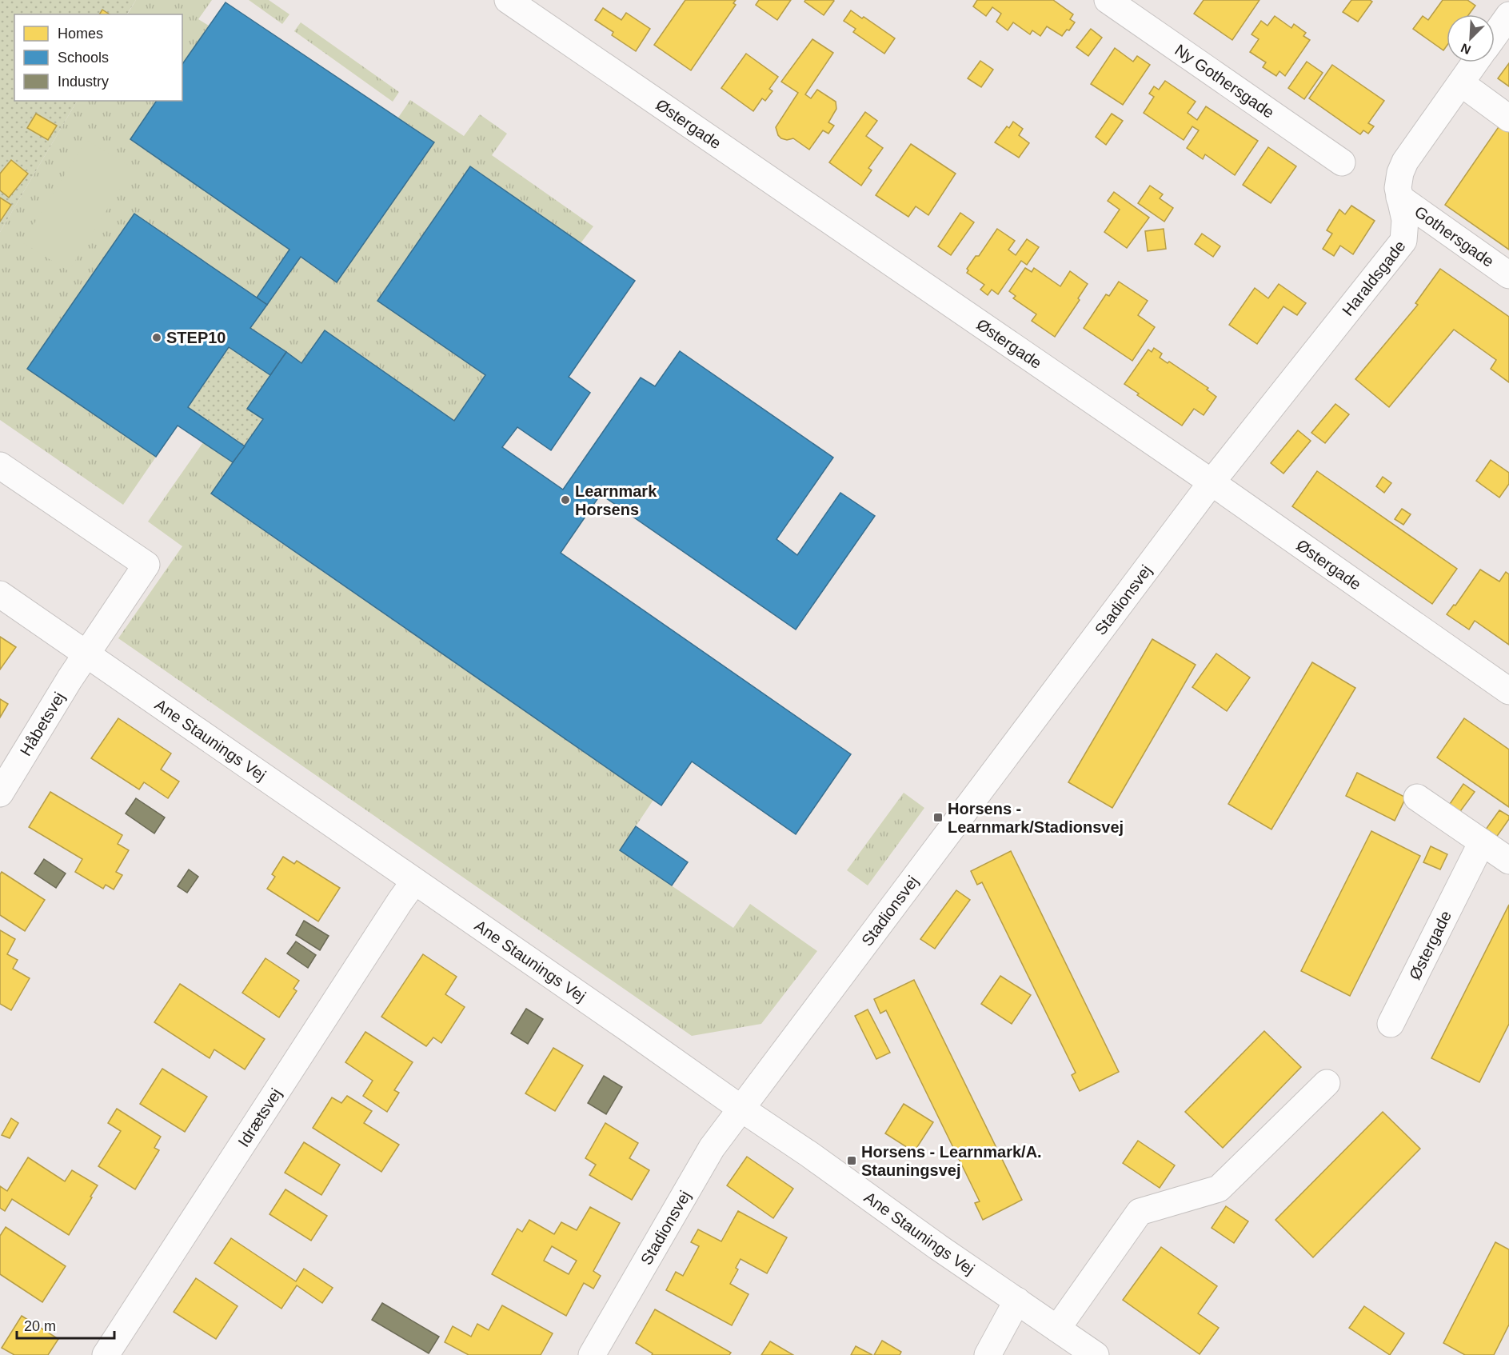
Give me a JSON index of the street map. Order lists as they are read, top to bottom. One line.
{"streets":{"street":["Ny Gothersgade","Østergade","Gothersgade","Haraldsgade","Stadionsvej","Håbetsvej","Ane Staunings Vej","Idrætsvej"]},"crossings":[["Østergade","Haraldsgade"],["Østergade","Stadionsvej"],["Gothersgade","Haraldsgade"],["Haraldsgade","Stadionsvej"],["Stadionsvej","Ane Staunings Vej"],["Håbetsvej","Ane Staunings Vej"],["Ane Staunings Vej","Idrætsvej"]],"places":{"other":["STEP10","Learnmark Horsens"],"transit":["Horsens - Learnmark/Stadionsvej","Horsens - Learnmark/A. Stauningsvej"]},"legend":["Homes","Schools","Industry"],"scale_bar":"20 m","north":"bottom left"}
